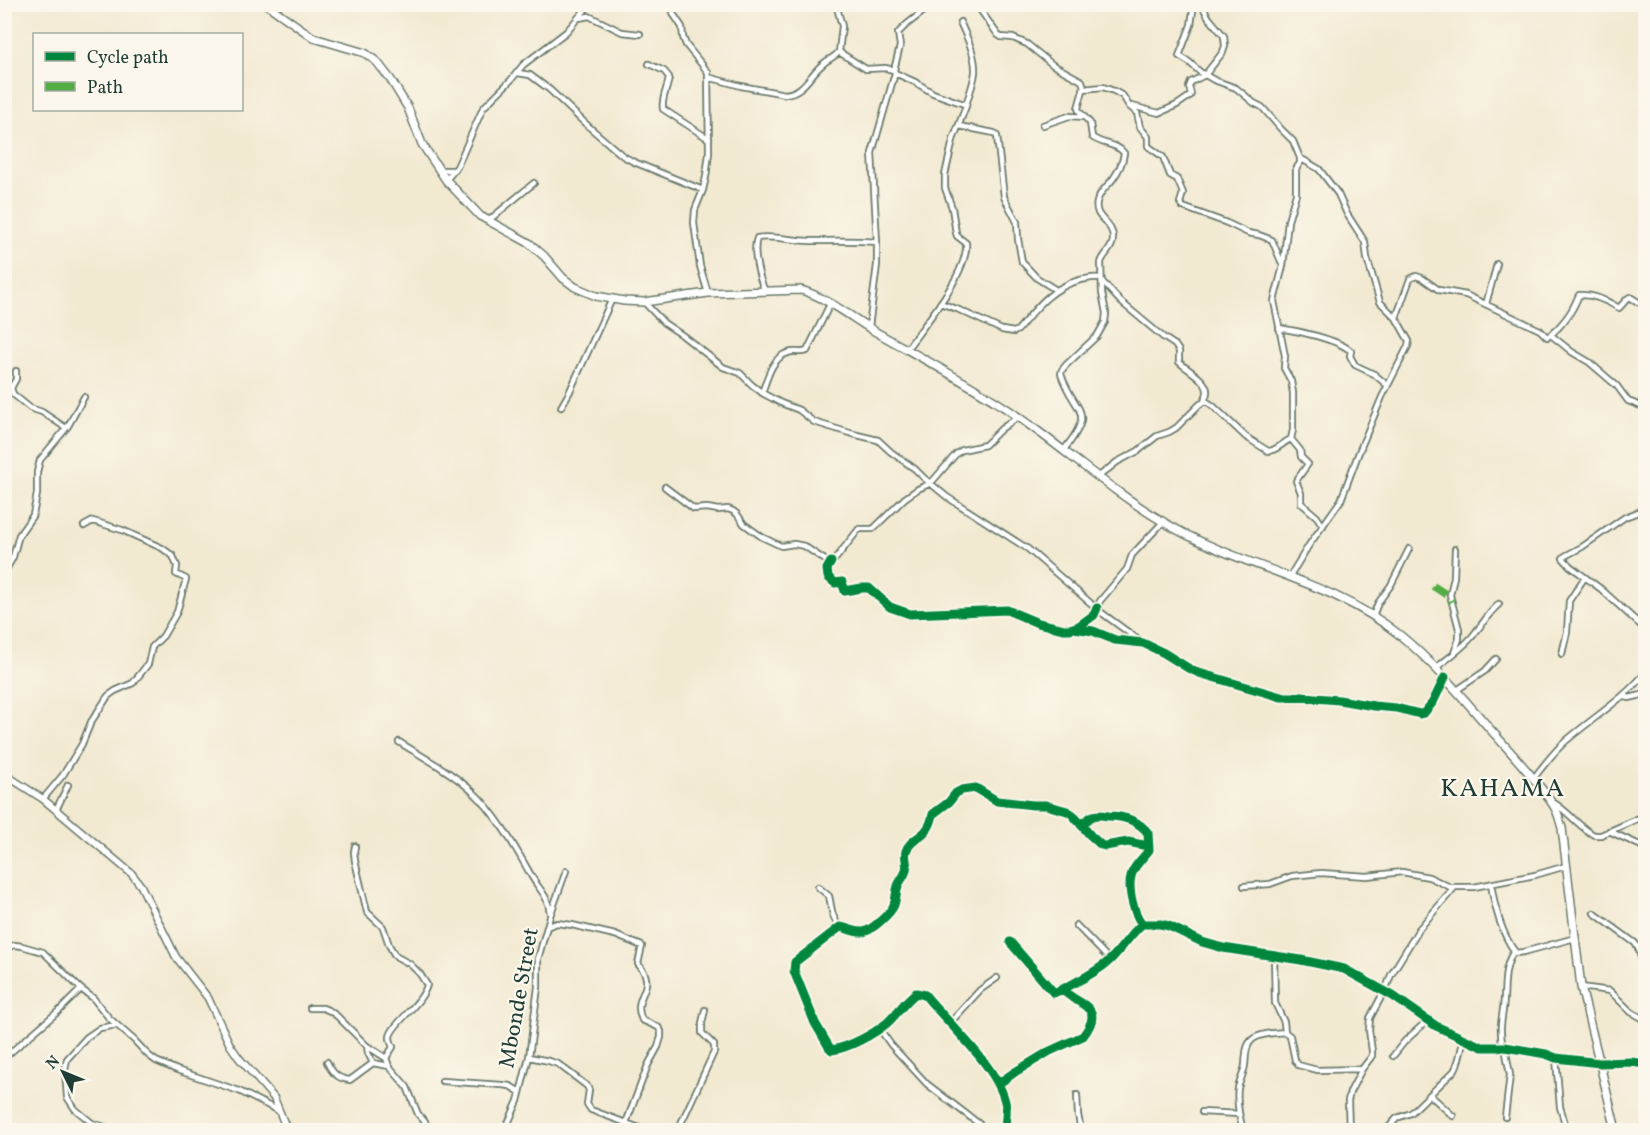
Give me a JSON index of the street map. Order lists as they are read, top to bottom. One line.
{"streets":{"street":["Mbonde Street"]},"districts":["KAHAMA"],"legend":["Cycle path","Path"],"north":"top left"}
